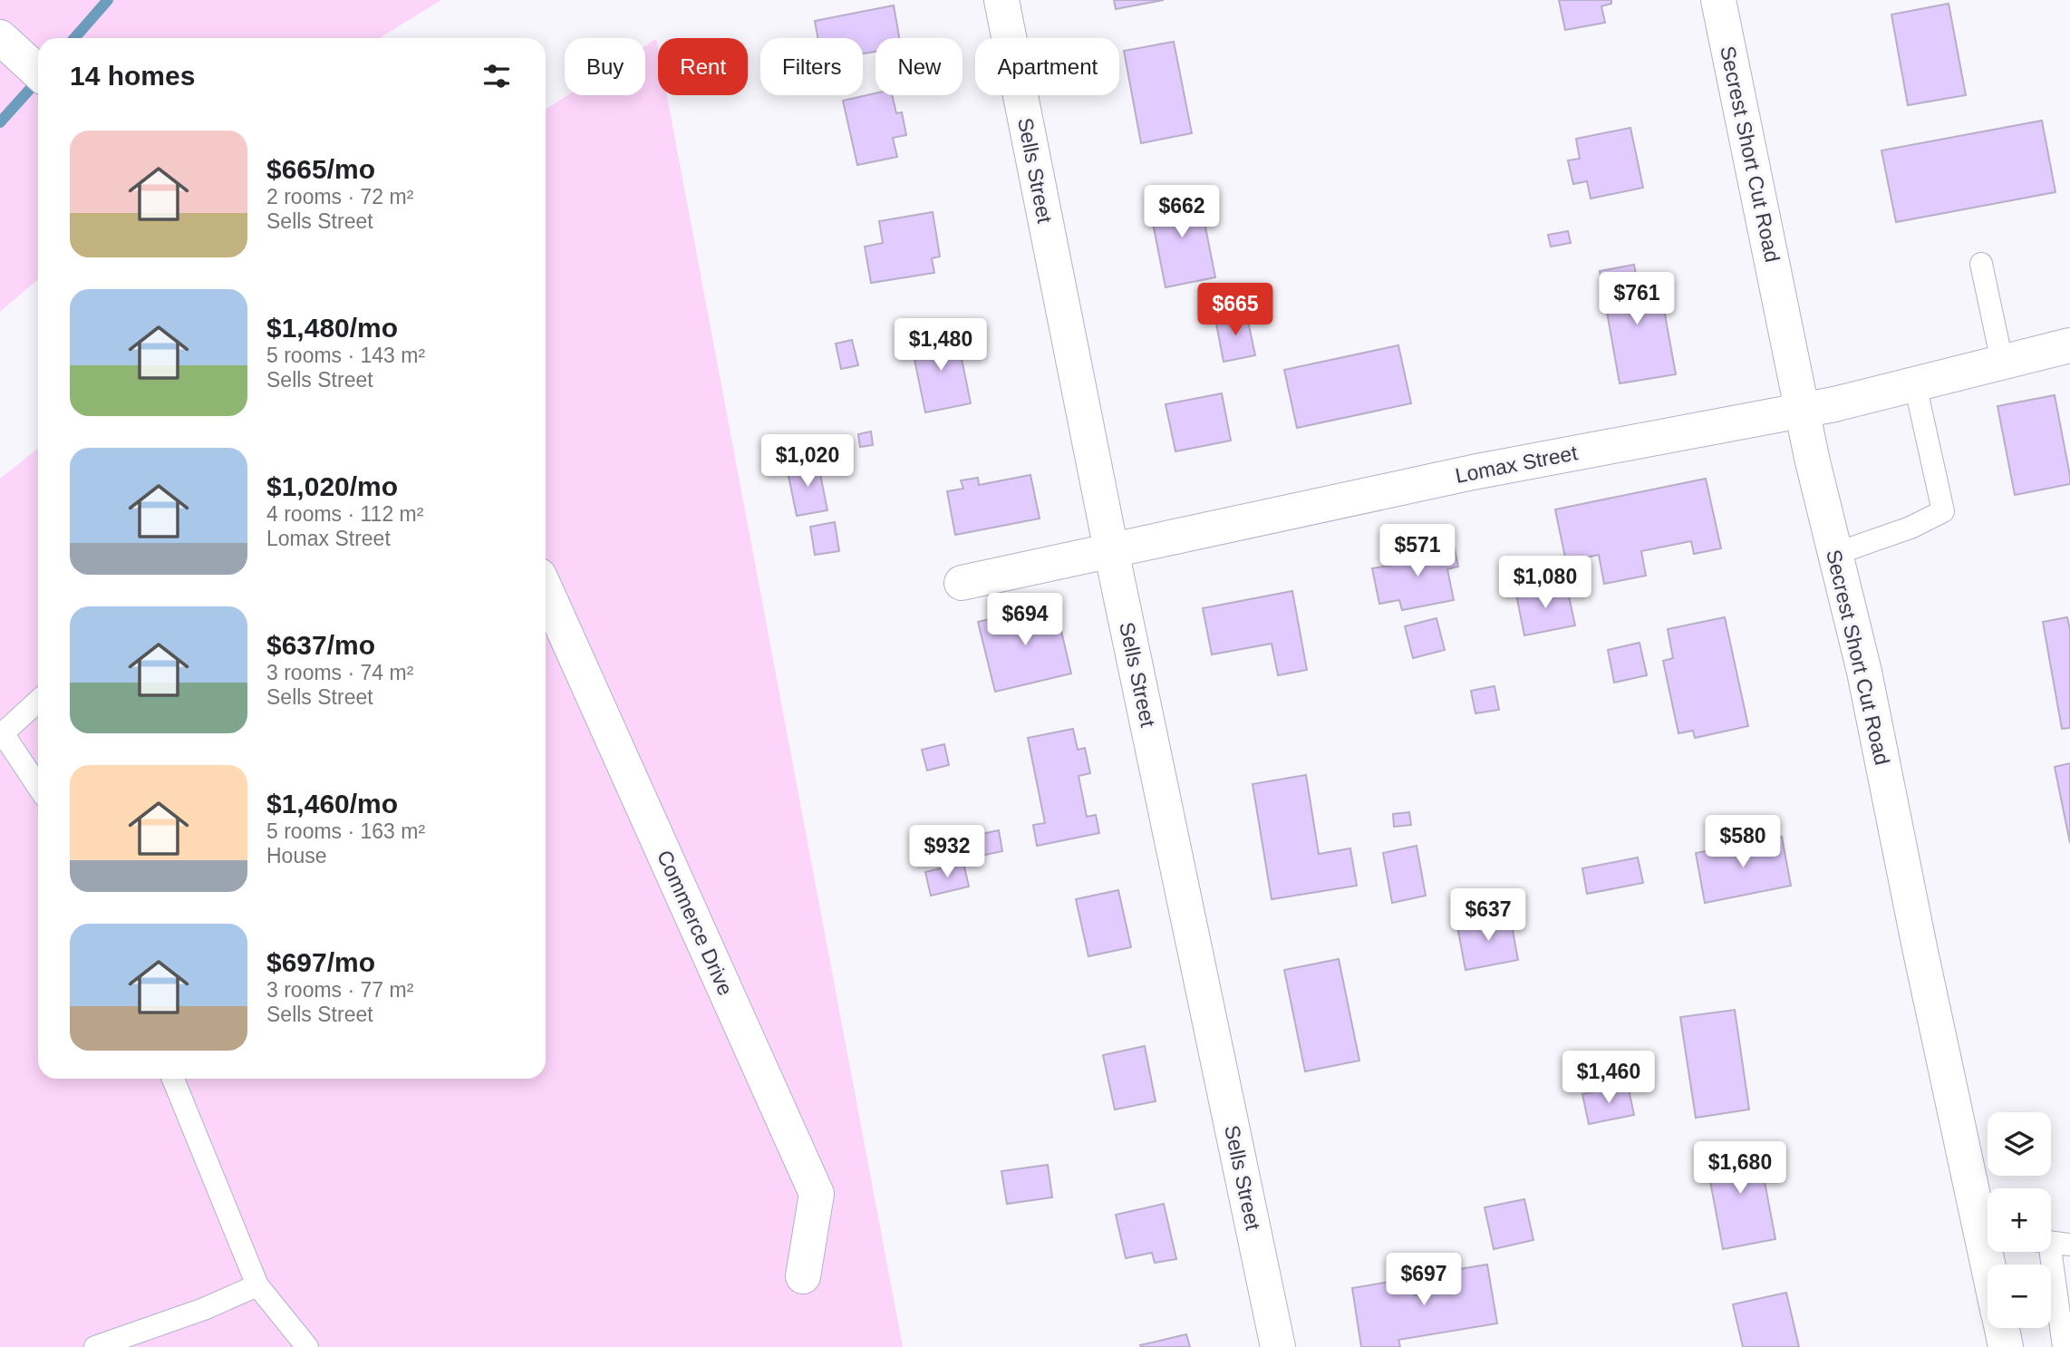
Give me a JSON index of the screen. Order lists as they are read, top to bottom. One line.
{"streets":{"street":["Secrest Short Cut Road","Sells Street","Lomax Street","Commerce Drive"]},"crossings":[["Secrest Short Cut Road","Lomax Street"],["Sells Street","Lomax Street"]],"page":{"chip":["Buy","Rent","Filters","New","Apartment"],"heading":"14 homes","list":[{"name":"$665/mo","note":"2 rooms · 72 m² · Sells Street"},{"name":"$1,480/mo","note":"5 rooms · 143 m² · Sells Street"},{"name":"$1,020/mo","note":"4 rooms · 112 m² · Lomax Street"},{"name":"$637/mo","note":"3 rooms · 74 m² · Sells Street"},{"name":"$1,460/mo","note":"5 rooms · 163 m² · House"},{"name":"$697/mo","note":"3 rooms · 77 m² · Sells Street"}],"price":["$662","$761","$665","$1,480","$1,020","$571","$1,080","$694","$580","$932","$637","$1,460","$1,680","$697"],"map_buttons":["+","−"]}}
